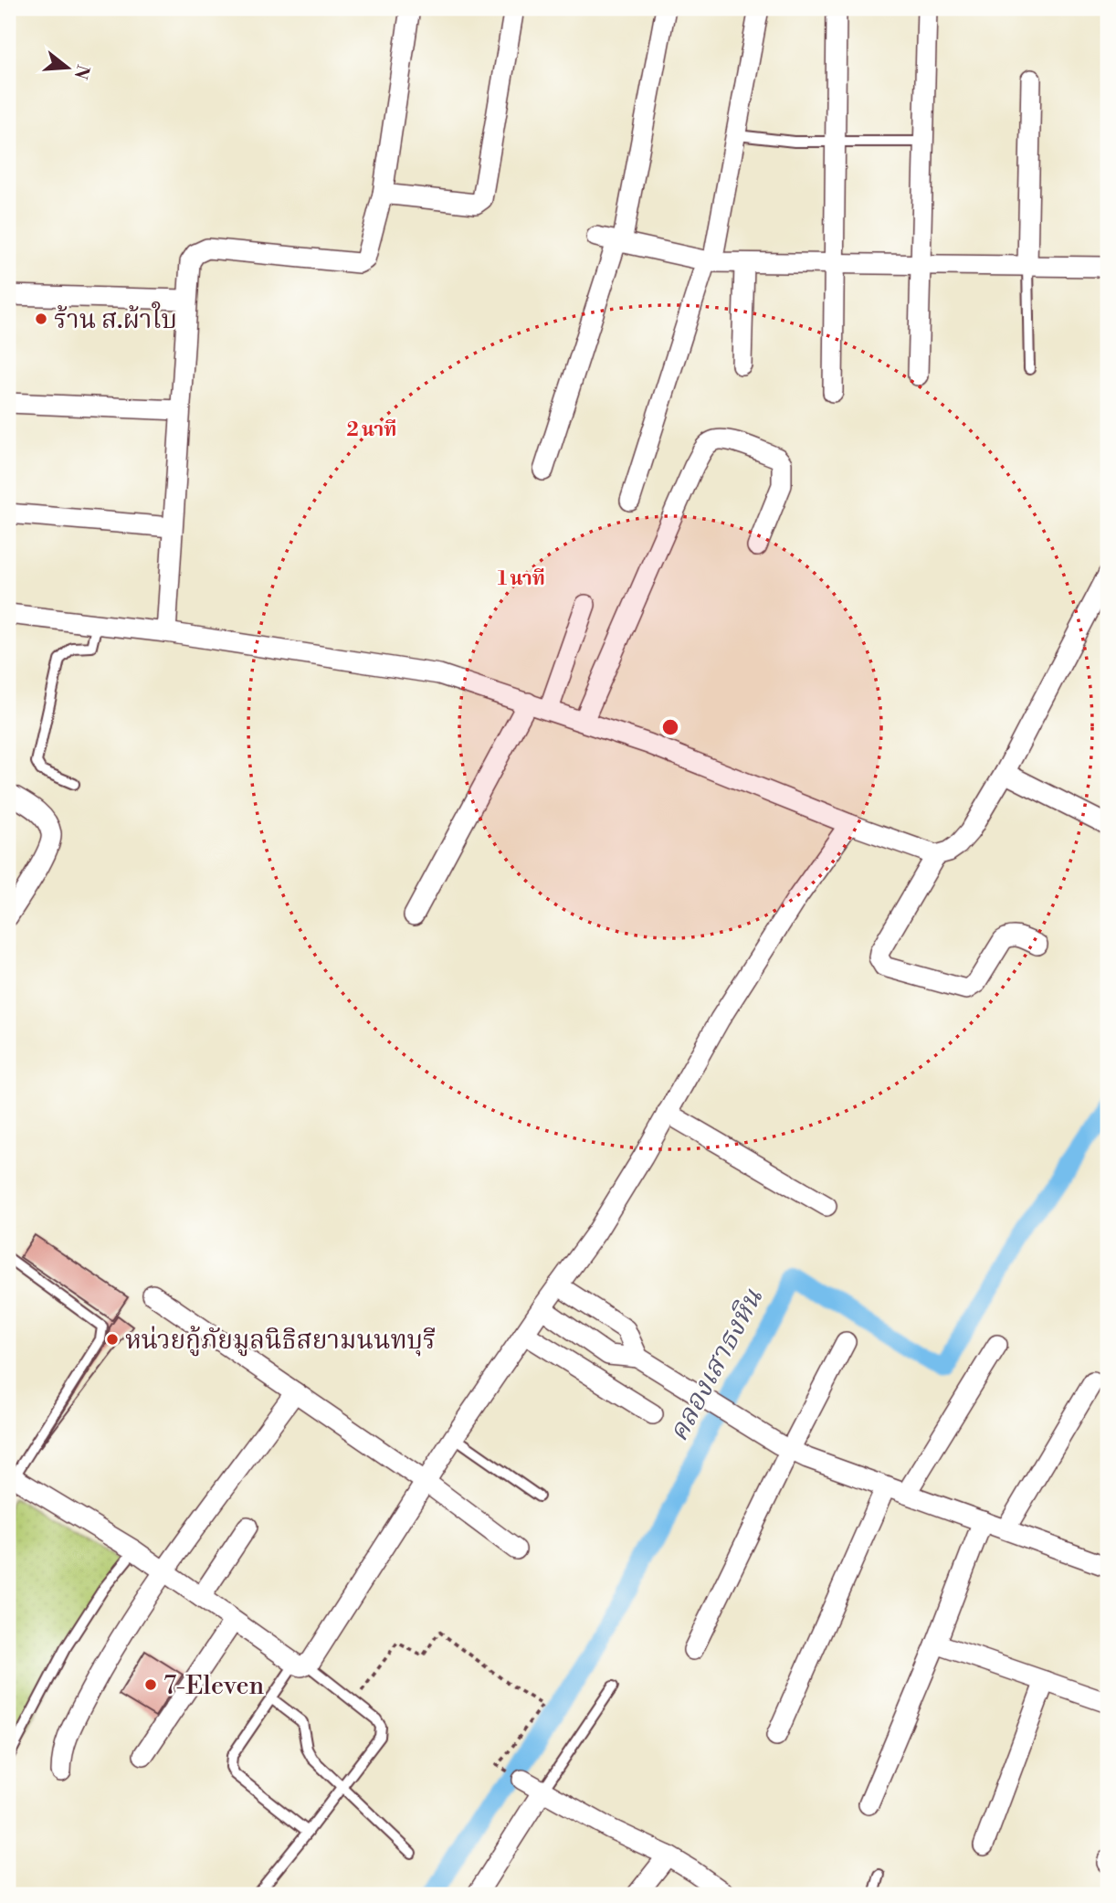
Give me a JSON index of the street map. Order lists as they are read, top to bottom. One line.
{"water":["คลองเสาธงหิน"],"places":["ร้าน ส.ผ้าใบ","หน่วยกู้ภัยมูลนิธิสยามนนทบุรี","7-Eleven"],"north":"right","rings":["2 นาที","1 นาที"]}
